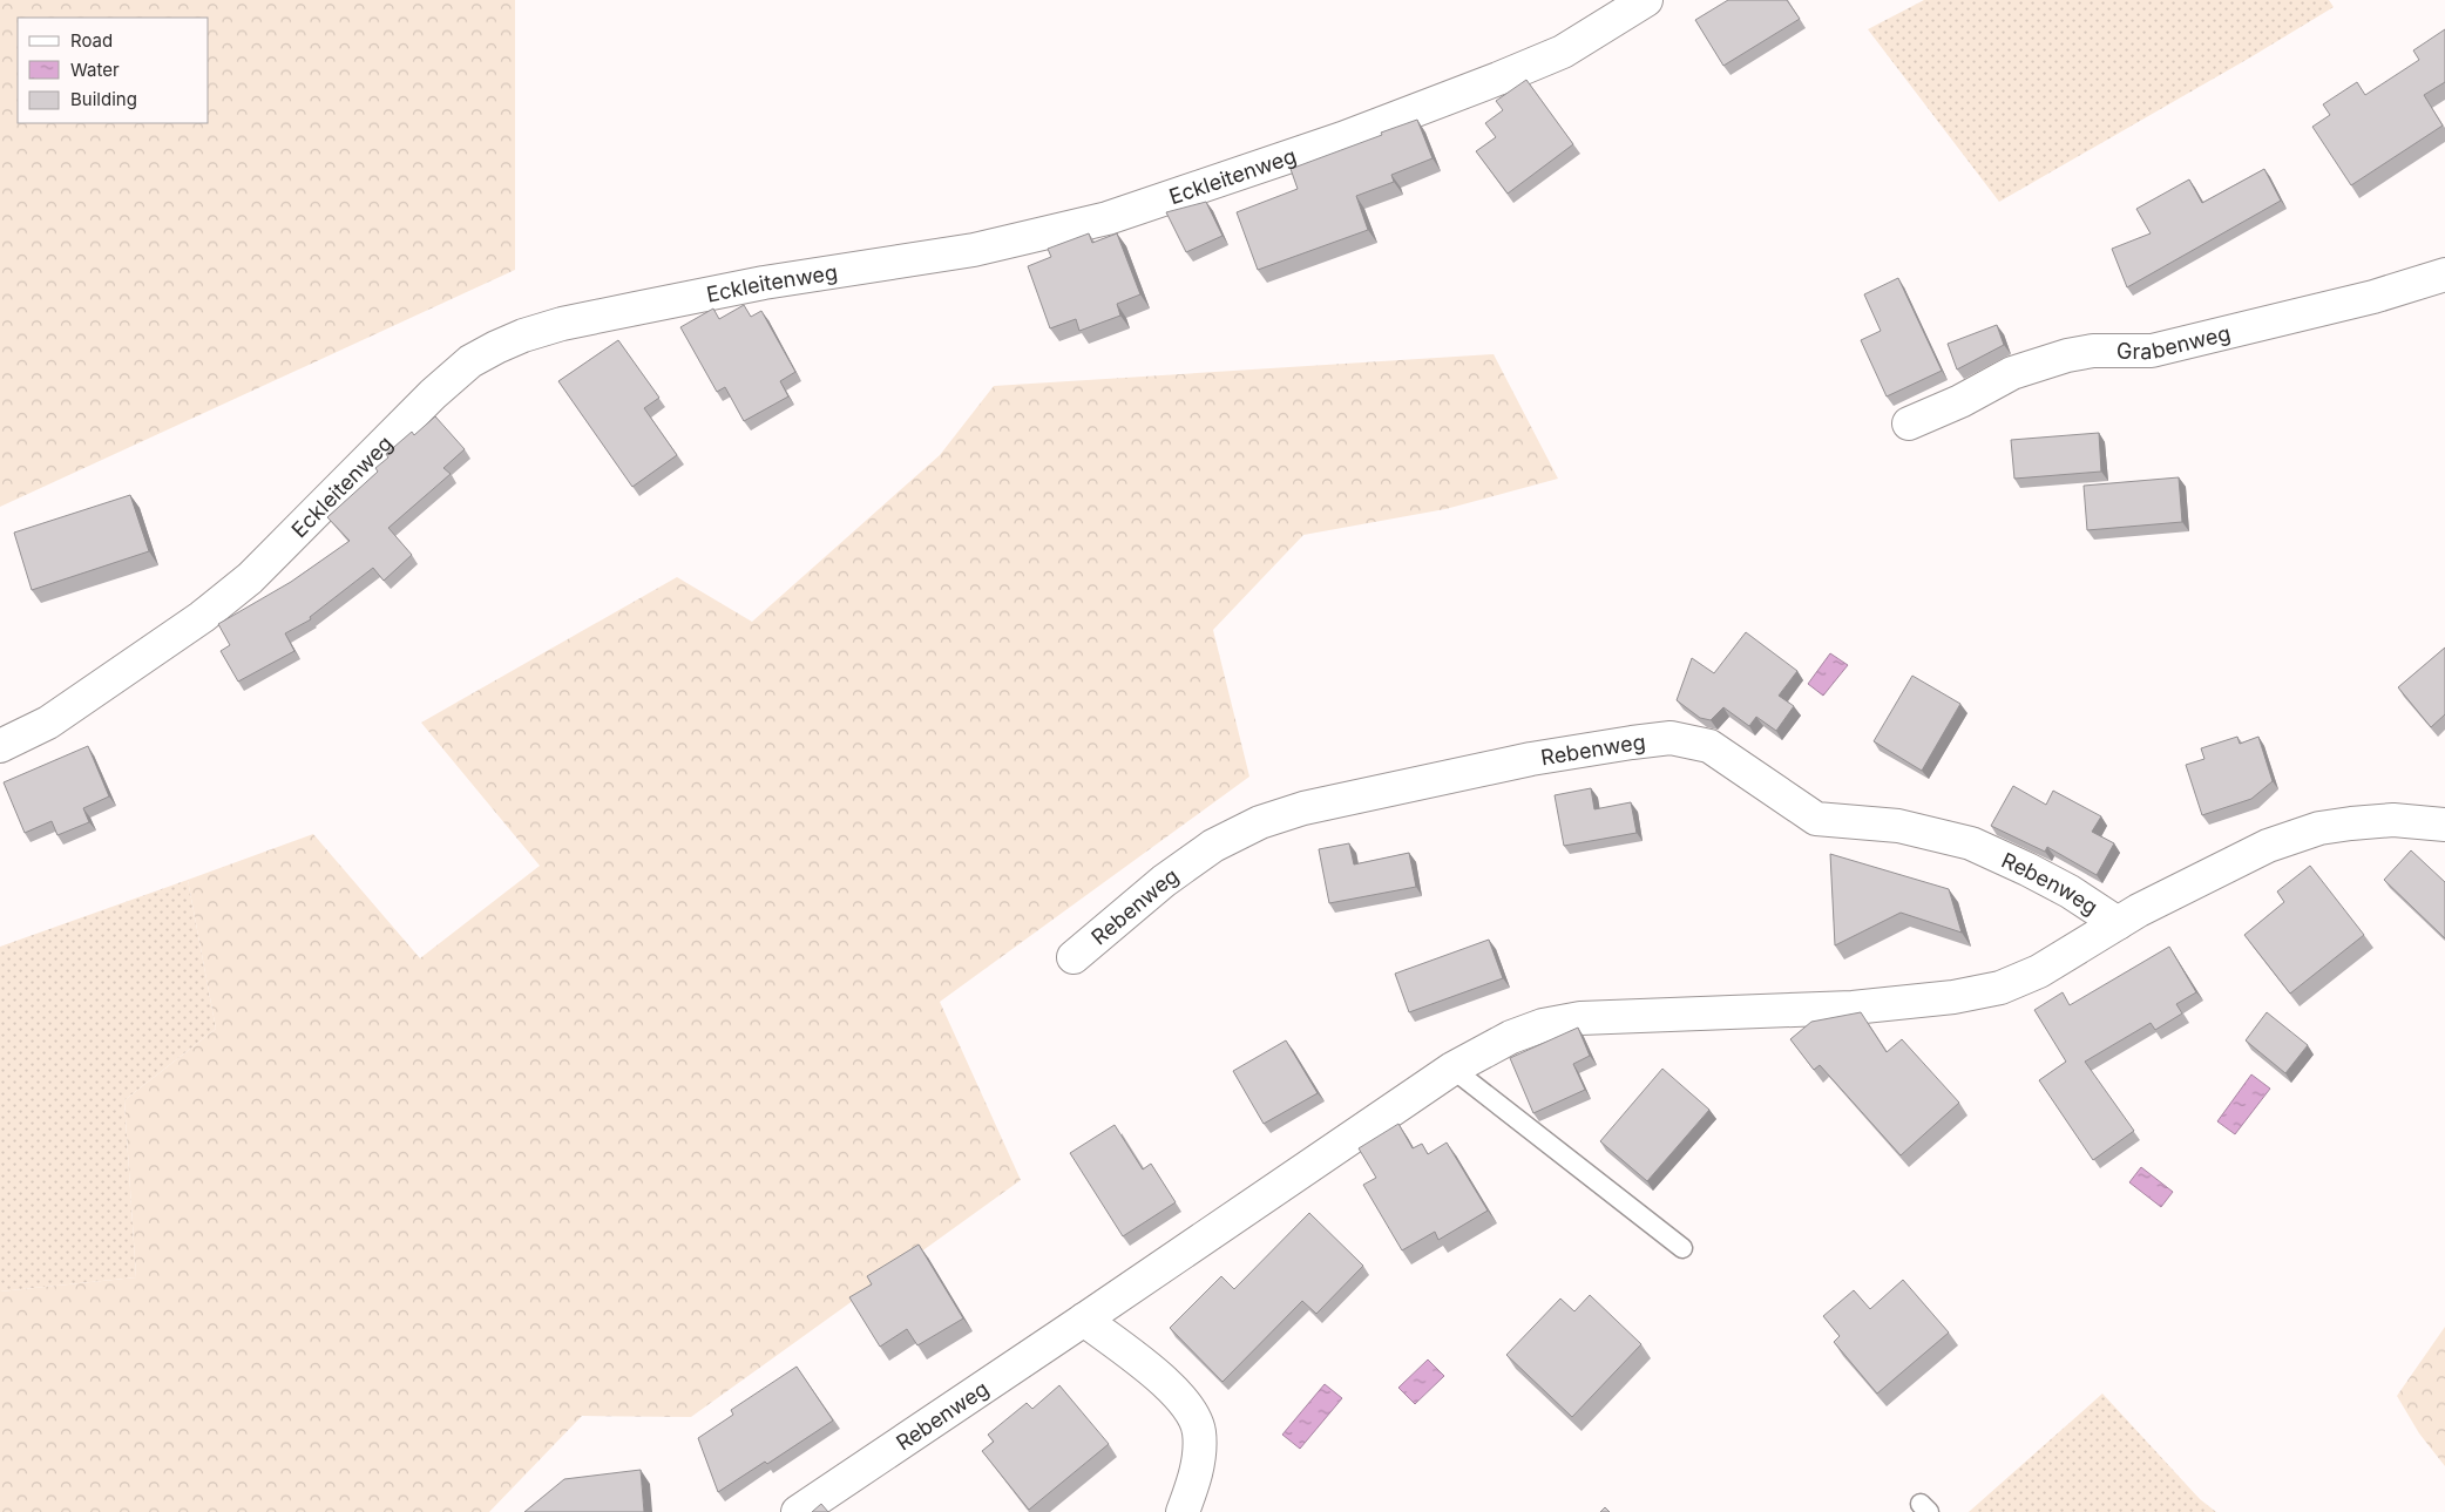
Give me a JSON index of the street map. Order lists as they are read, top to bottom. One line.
{"streets":{"street":["Eckleitenweg","Grabenweg","Rebenweg"]},"legend":["Road","Water","Building"]}
